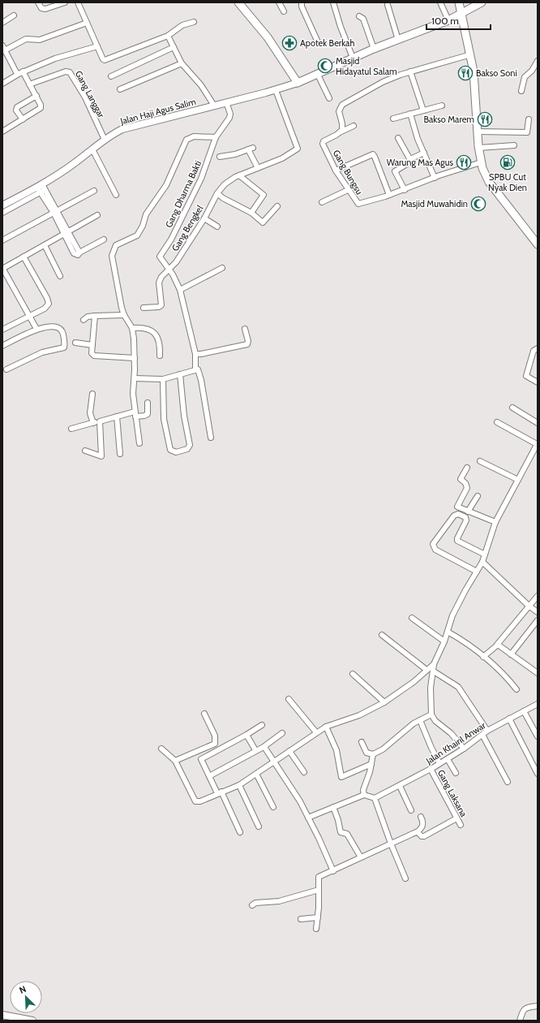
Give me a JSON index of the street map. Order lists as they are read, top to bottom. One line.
{"streets":{"street":["Gang Langgar","Jalan Haji Agus Salim","Gang Bungsu","Gang Dharma Bakti","Gang Bengkel","Jalan Khairil Anwar","Gang Laksana"]},"crossings":[["Gang Langgar","Jalan Haji Agus Salim"],["Jalan Haji Agus Salim","Gang Dharma Bakti"],["Jalan Haji Agus Salim","Gang Bengkel"],["Gang Dharma Bakti","Gang Bengkel"],["Jalan Khairil Anwar","Gang Laksana"]],"places":{"pharmacy":["Apotek Berkah"],"mosque":["Masjid Hidayatul Salam","Masjid Muwahidin"],"restaurant":["Bakso Soni","Bakso Marem","Warung Mas Agus"],"fuel station":["SPBU Cut Nyak Dien"]},"scale_bar":"100 m","north":"top left"}
